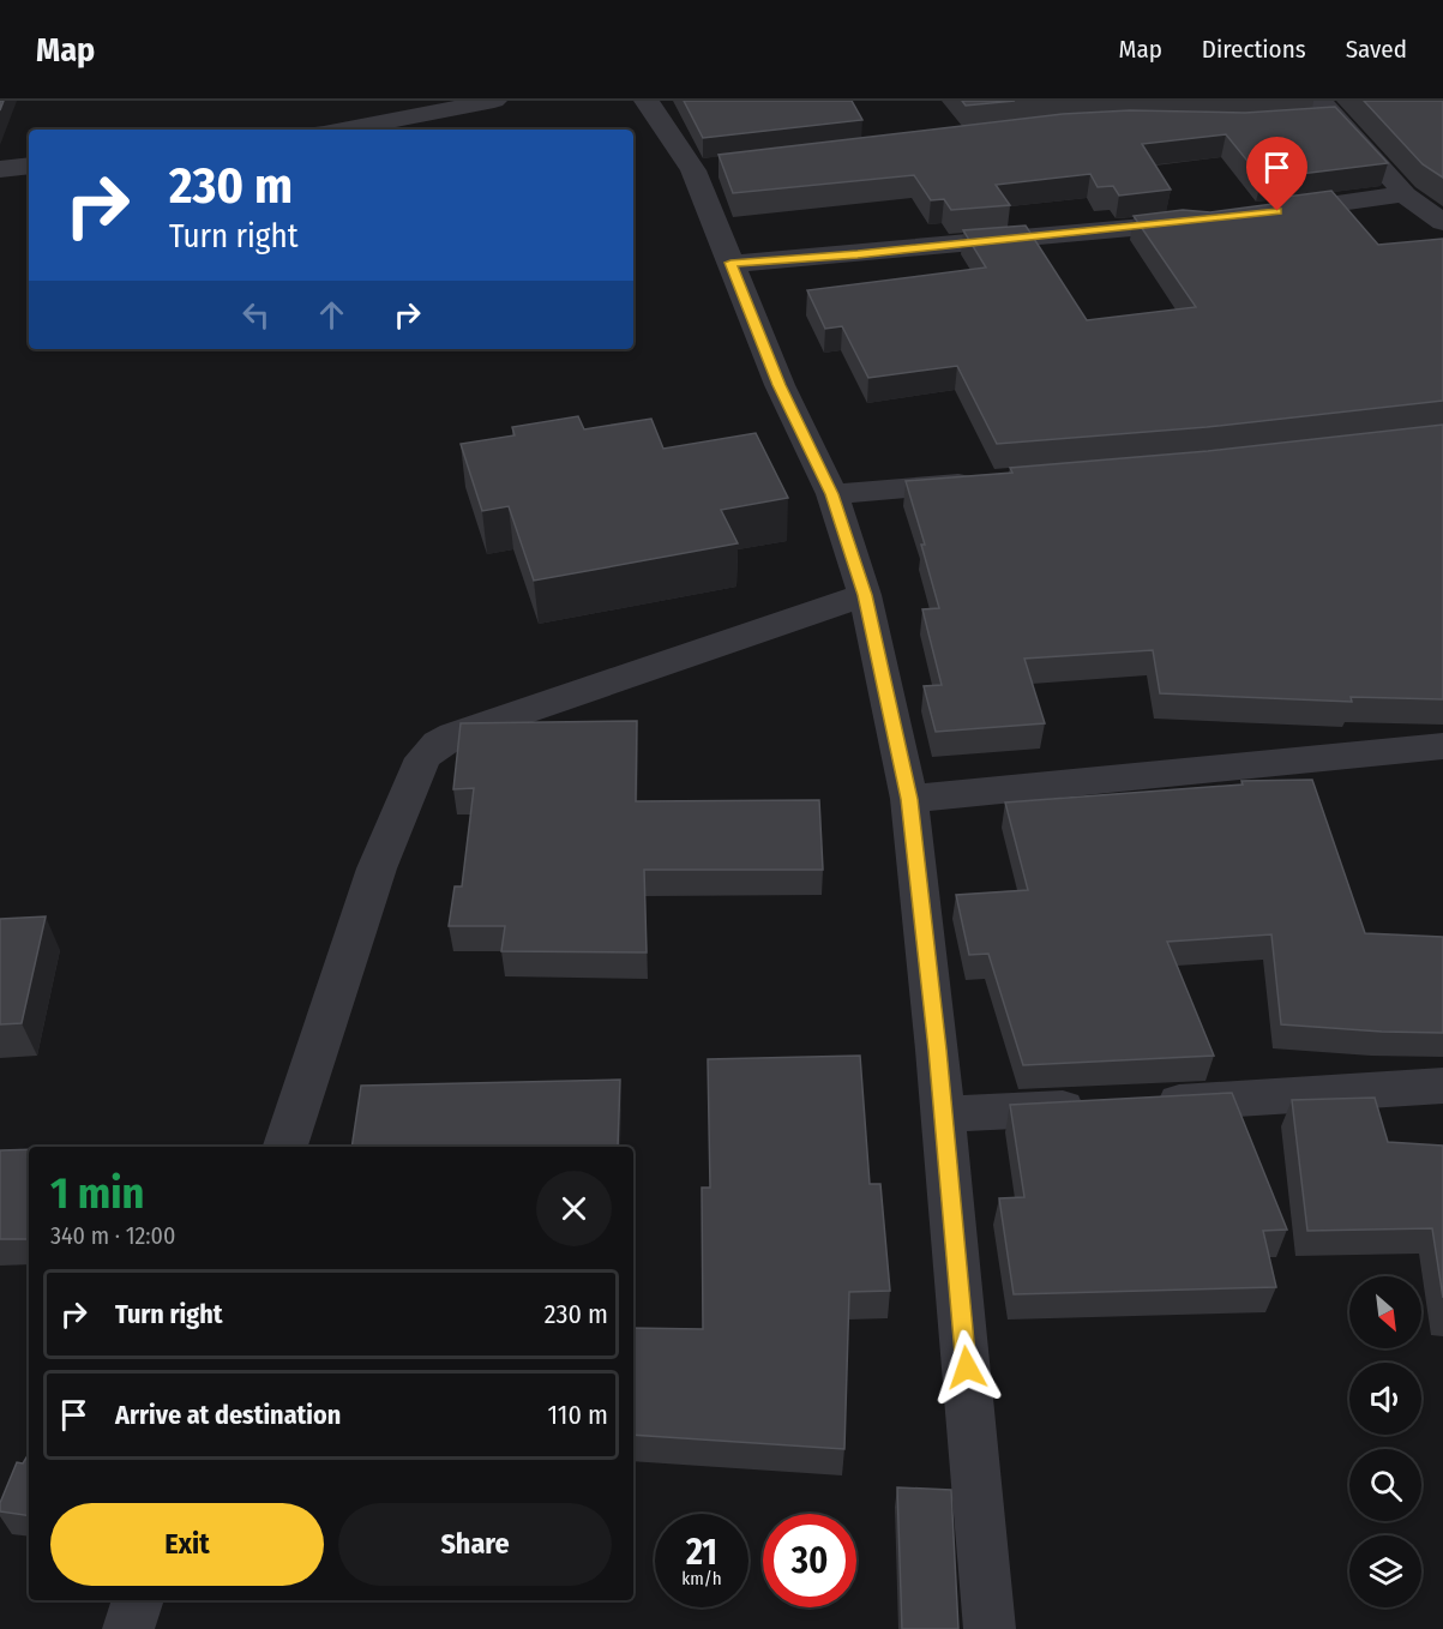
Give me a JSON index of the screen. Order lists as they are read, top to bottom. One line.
{"north":"bottom right","page":{"header":"Map","nav":["Map","Directions","Saved"],"turn":["230 m","Turn right"],"heading":["1 min","340 m · 12:00"],"list":[{"name":"Turn right","value":"230 m"},{"name":"Arrive at destination","value":"110 m"}],"buttons":["Exit","Share"],"speed":"21 km/h","limit":"30"}}
